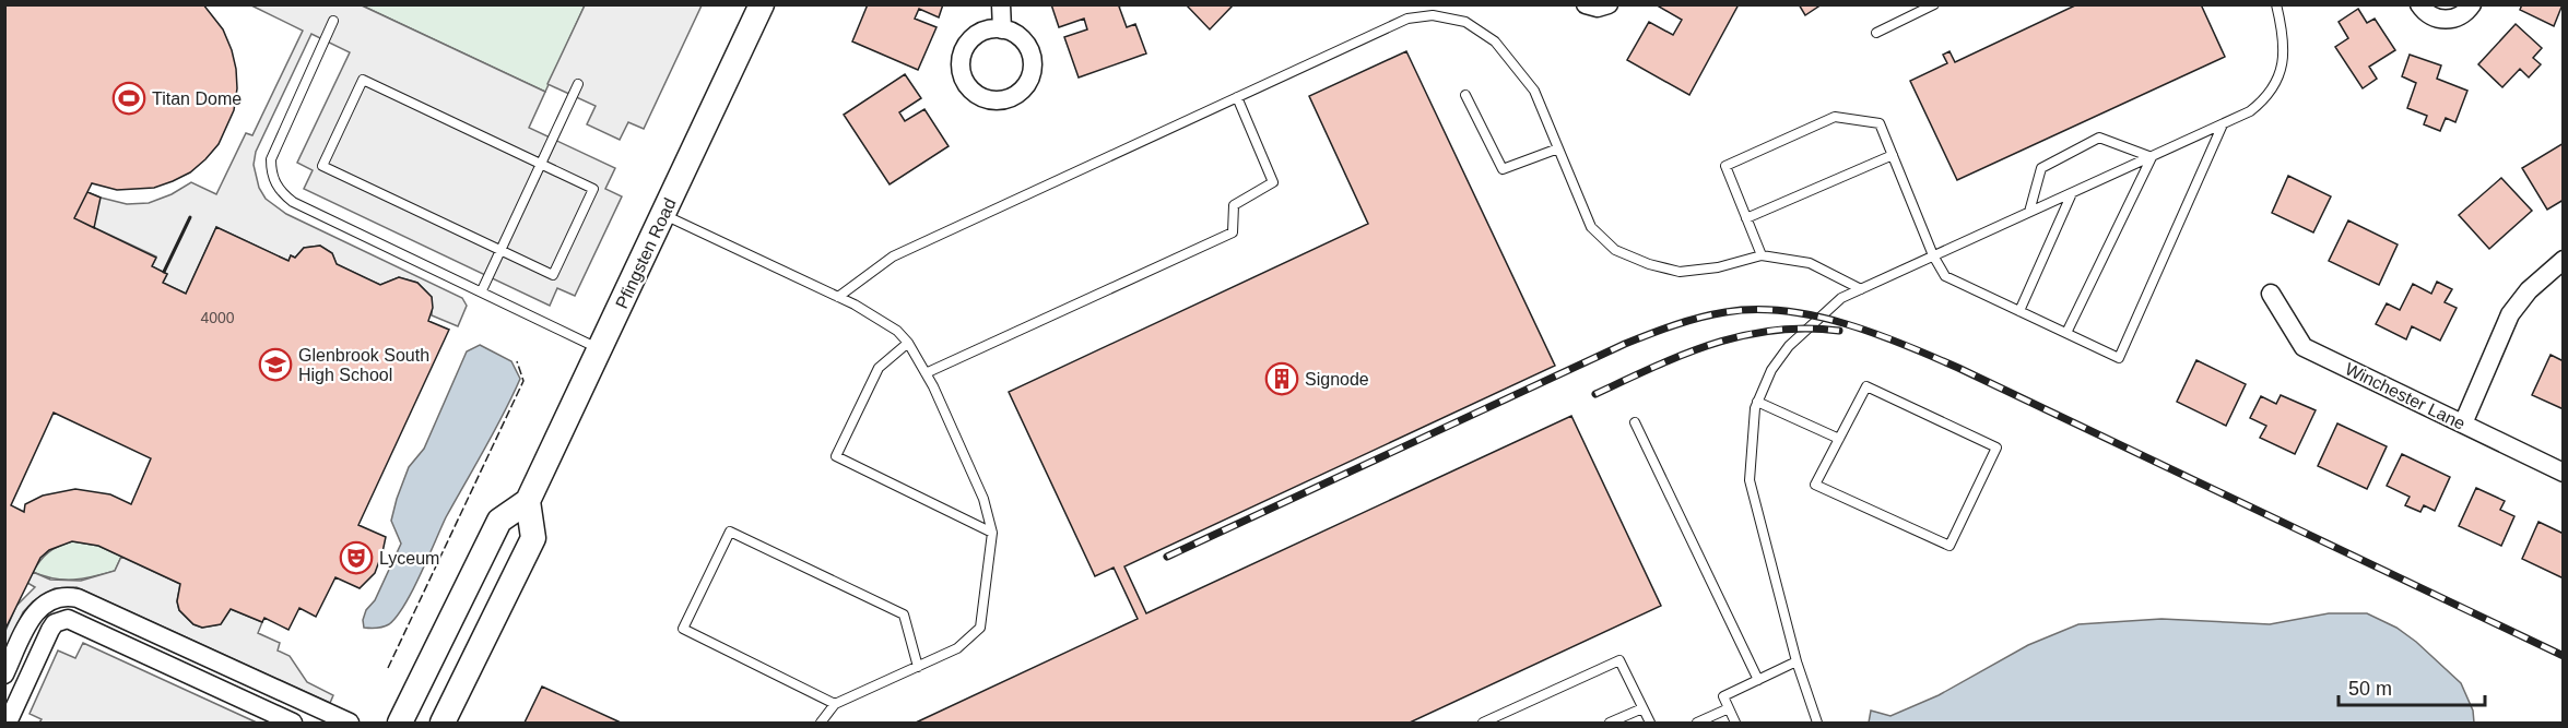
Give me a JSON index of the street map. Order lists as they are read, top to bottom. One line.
{"streets":{"main road":["Pfingsten Road"],"street":["Winchester Lane"]},"places":{"sports":["Titan Dome"],"school or university":["Glenbrook South High School"],"building":["Signode"],"theatre":["Lyceum"]},"house_numbers":["4000"],"scale_bar":"50 m"}
